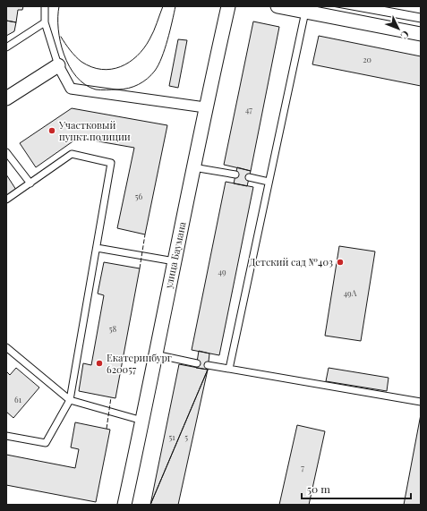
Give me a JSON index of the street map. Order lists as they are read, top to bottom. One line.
{"streets":{"street":["улица Баумана"]},"places":["Участковый пункт полиции","Детский сад №403","Екатеринбург 620057"],"house_numbers":["20","47","56","49","49А","58","61","51","5","7"],"scale_bar":"50 m","north":"bottom right"}
